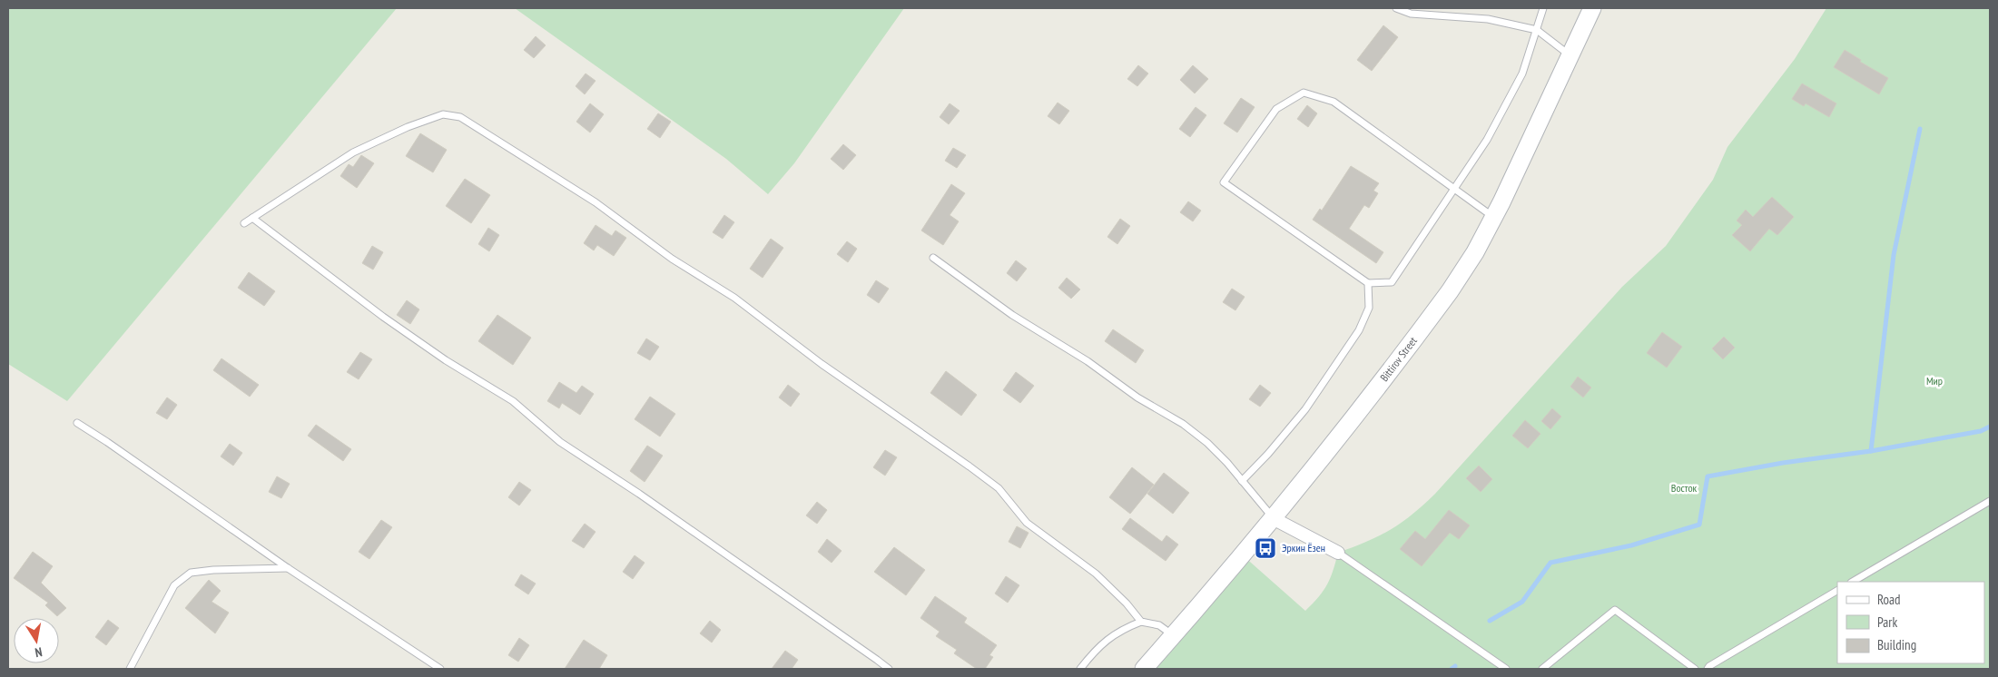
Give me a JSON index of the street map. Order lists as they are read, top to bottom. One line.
{"streets":{"street":["Bittirov Street"]},"parks":["Мир","Восток"],"places":{"bus stop":["Эркин Ёзен"]},"legend":["Road","Park","Building"],"north":"bottom"}
